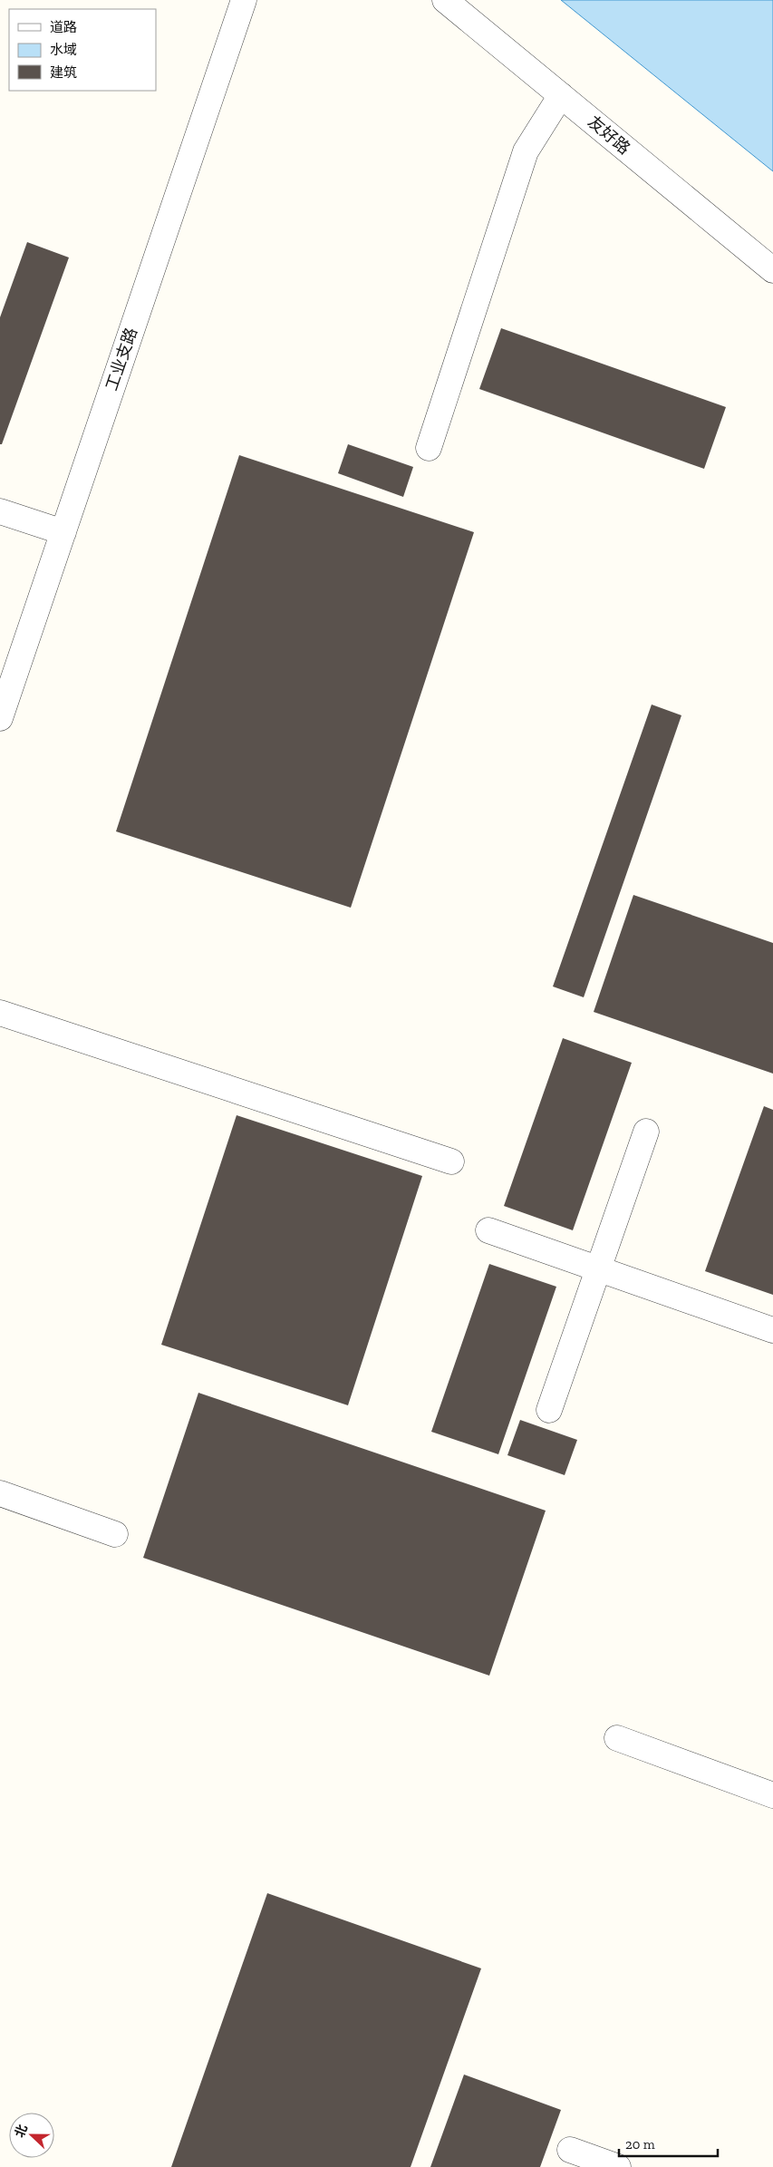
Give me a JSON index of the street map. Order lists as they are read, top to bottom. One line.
{"streets":{"street":["友好路","工业支路"]},"legend":["道路","水域","建筑"],"scale_bar":"20 m","north":"left"}
